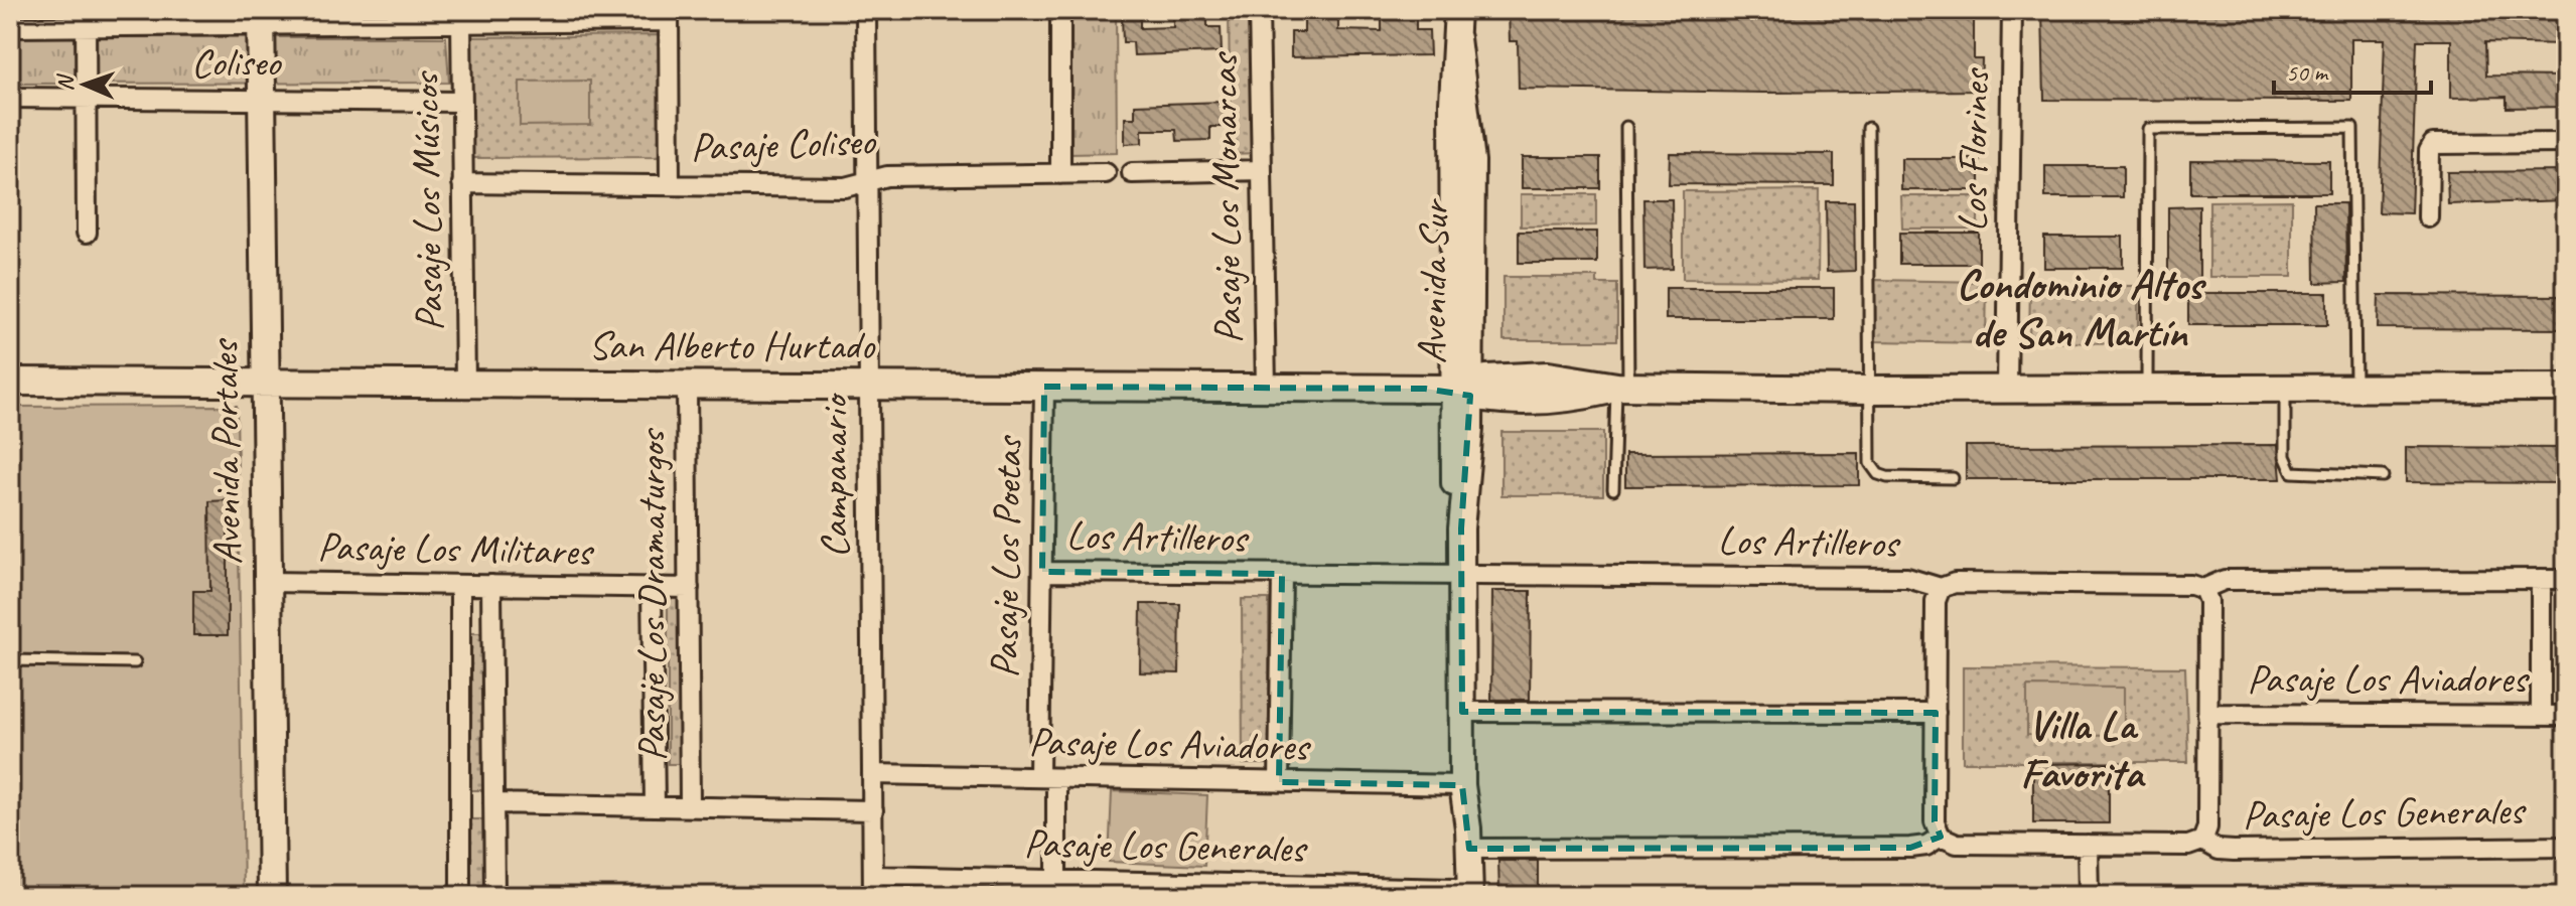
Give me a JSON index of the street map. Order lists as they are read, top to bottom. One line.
{"streets":{"main road":["San Alberto Hurtado","Avenida Portales"],"street":["Coliseo","Pasaje Coliseo","Los Florines","Pasaje Los Monarcas","Pasaje Los Músicos","Avenida Sur","Campanario","Los Artilleros","Pasaje Los Militares","Pasaje Los Poetas","Pasaje Los Dramaturgos","Pasaje Los Aviadores","Pasaje Los Generales"]},"crossings":[["Coliseo","Pasaje Los Músicos"],["Coliseo","Avenida Portales"],["Pasaje Coliseo","Pasaje Los Músicos"],["Pasaje Coliseo","Campanario"],["Los Florines","San Alberto Hurtado"],["Pasaje Los Monarcas","San Alberto Hurtado"],["Pasaje Los Músicos","San Alberto Hurtado"],["Avenida Sur","San Alberto Hurtado"],["Avenida Sur","Los Artilleros"],["Avenida Sur","Pasaje Los Aviadores"],["Avenida Sur","Pasaje Los Generales"],["San Alberto Hurtado","Avenida Portales"],["San Alberto Hurtado","Campanario"],["San Alberto Hurtado","Pasaje Los Poetas"],["San Alberto Hurtado","Pasaje Los Dramaturgos"],["Avenida Portales","Pasaje Los Militares"],["Campanario","Pasaje Los Aviadores"],["Campanario","Pasaje Los Generales"],["Los Artilleros","Pasaje Los Poetas"],["Pasaje Los Militares","Pasaje Los Dramaturgos"],["Pasaje Los Poetas","Pasaje Los Aviadores"],["Pasaje Los Poetas","Pasaje Los Generales"]],"districts":["Condominio Altos de San Martín","Villa La Favorita"],"scale_bar":"50 m","north":"left"}
